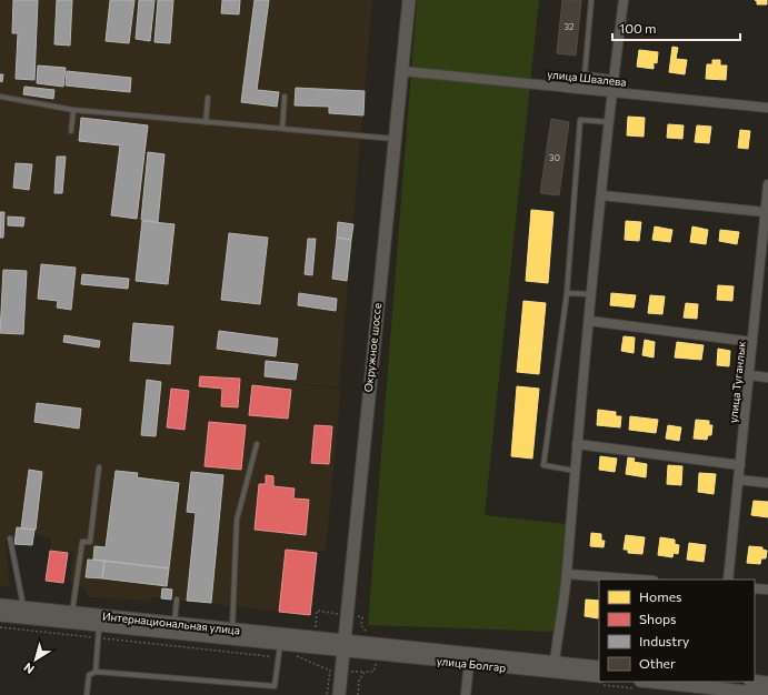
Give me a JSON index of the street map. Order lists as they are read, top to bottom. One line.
{"streets":{"street":["улица Швалева","Окружное шоссе","улица Туганлык","Интернациональная улица","улица Болгар"]},"crossings":[["улица Швалева","Окружное шоссе"],["Окружное шоссе","Интернациональная улица"],["Окружное шоссе","улица Болгар"],["Интернациональная улица","улица Болгар"]],"house_numbers":["32","30"],"legend":["Homes","Shops","Industry","Other"],"scale_bar":"100 m","north":"bottom left"}
